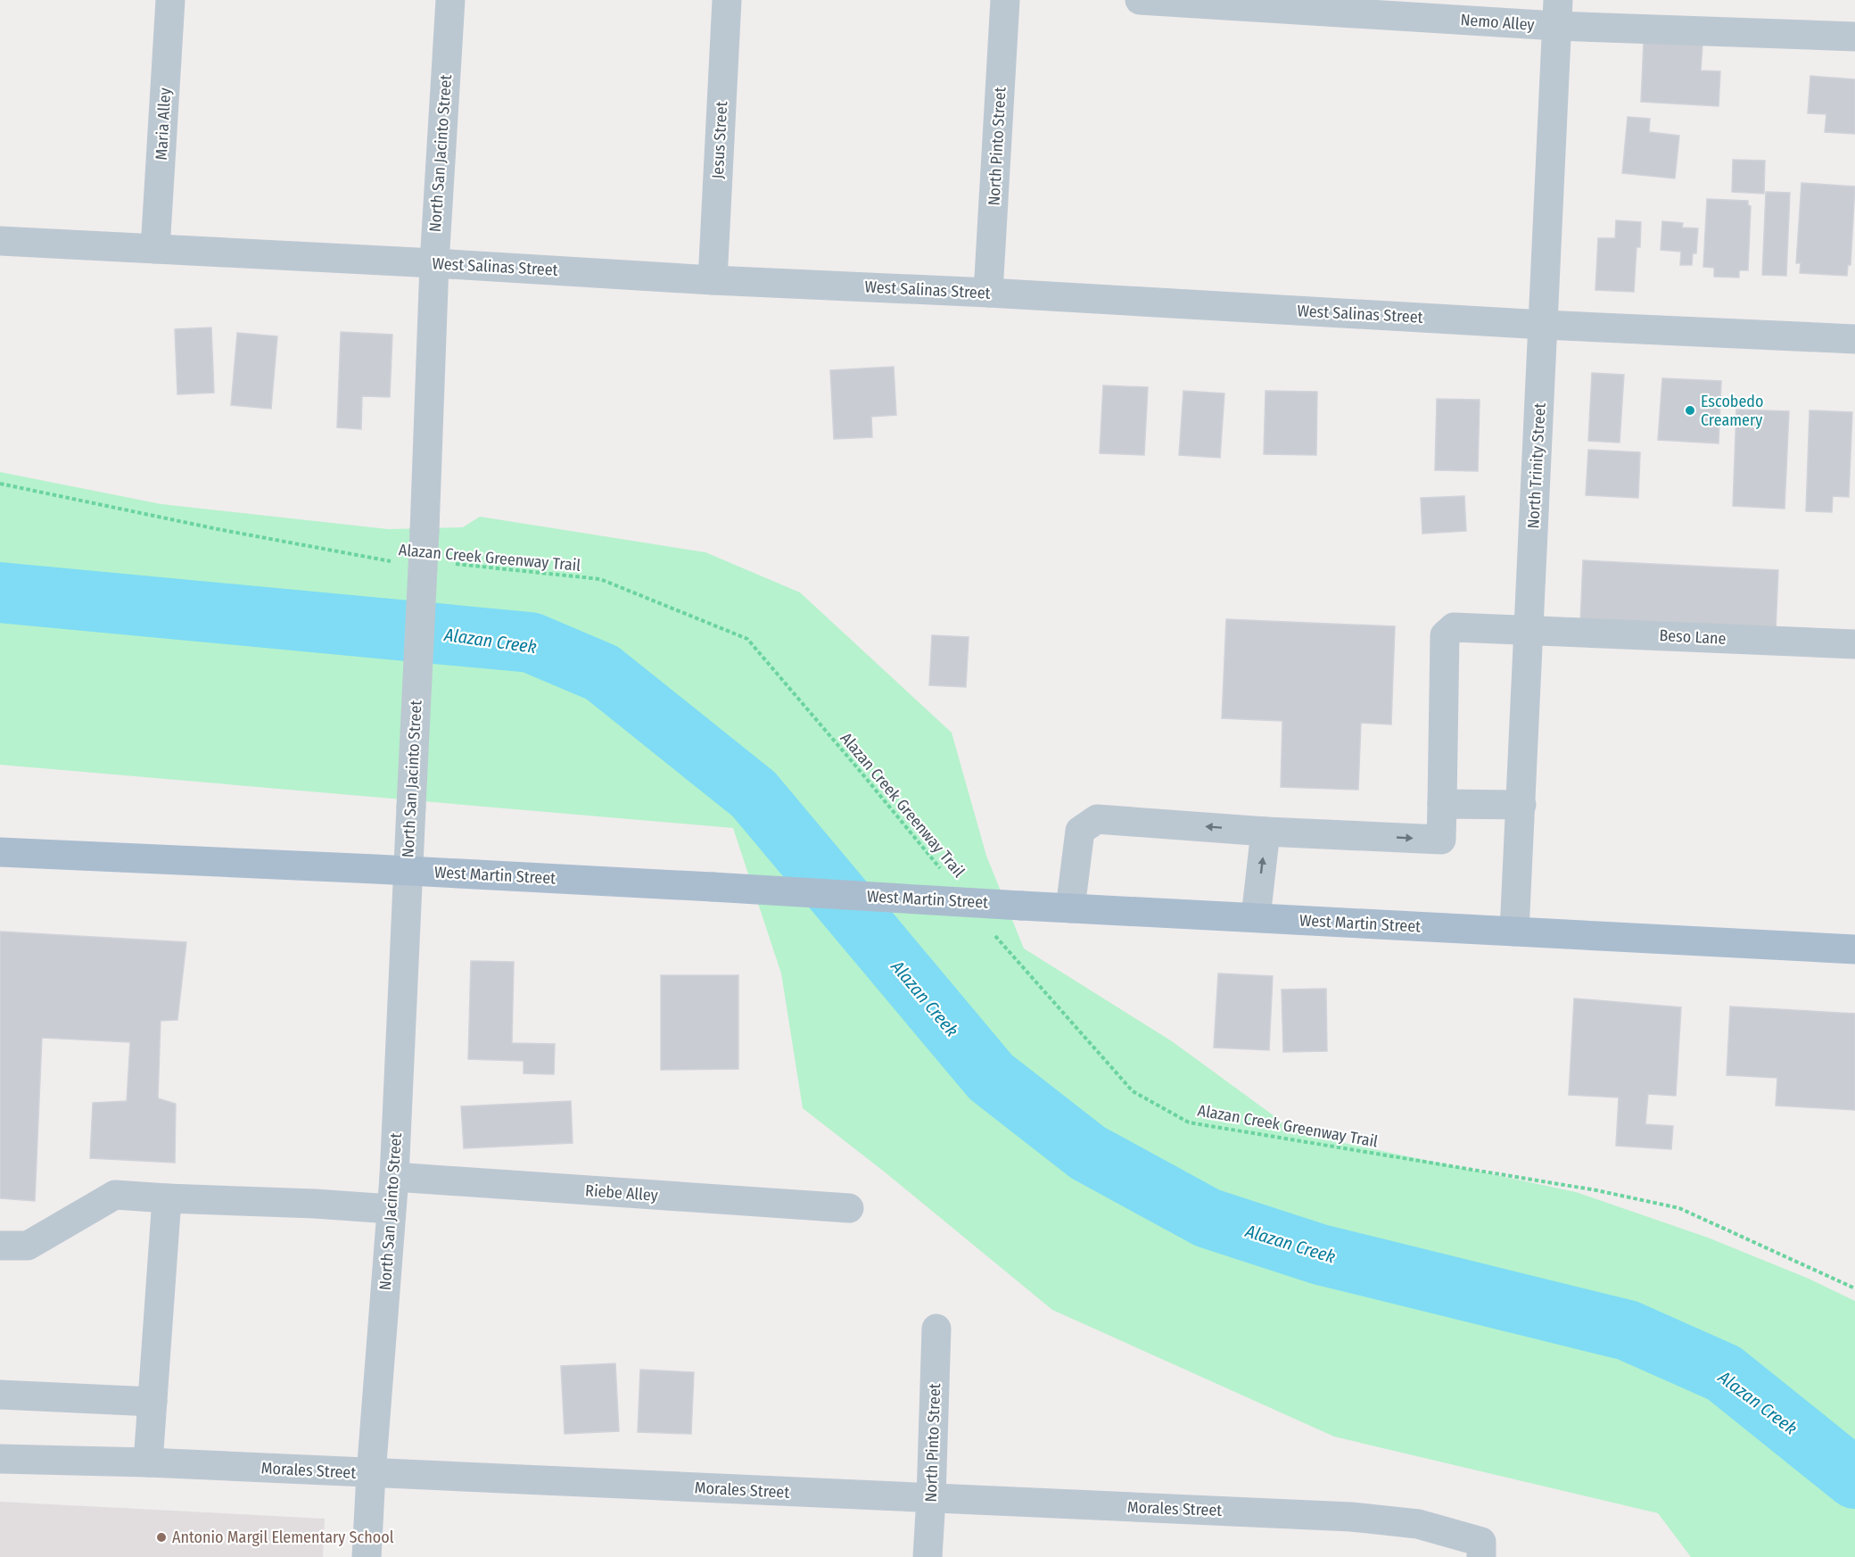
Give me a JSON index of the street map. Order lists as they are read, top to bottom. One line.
{"streets":{"main road":["West Martin Street"],"street":["Nemo Alley","Maria Alley","Jesus Street","North Pinto Street","North San Jacinto Street","West Salinas Street","North Trinity Street","Beso Lane","Riebe Alley","Morales Street"],"path":["Alazan Creek Greenway Trail"]},"crossings":[["Nemo Alley","North Trinity Street"],["Maria Alley","West Salinas Street"],["Jesus Street","West Salinas Street"],["North Pinto Street","West Salinas Street"],["North Pinto Street","Morales Street"],["North San Jacinto Street","West Salinas Street"],["North San Jacinto Street","West Martin Street"],["North San Jacinto Street","Riebe Alley"],["North San Jacinto Street","Morales Street"],["West Salinas Street","North Trinity Street"],["North Trinity Street","Beso Lane"],["North Trinity Street","West Martin Street"]],"water":["Alazan Creek"],"places":["Escobedo Creamery","Antonio Margil Elementary School"]}
